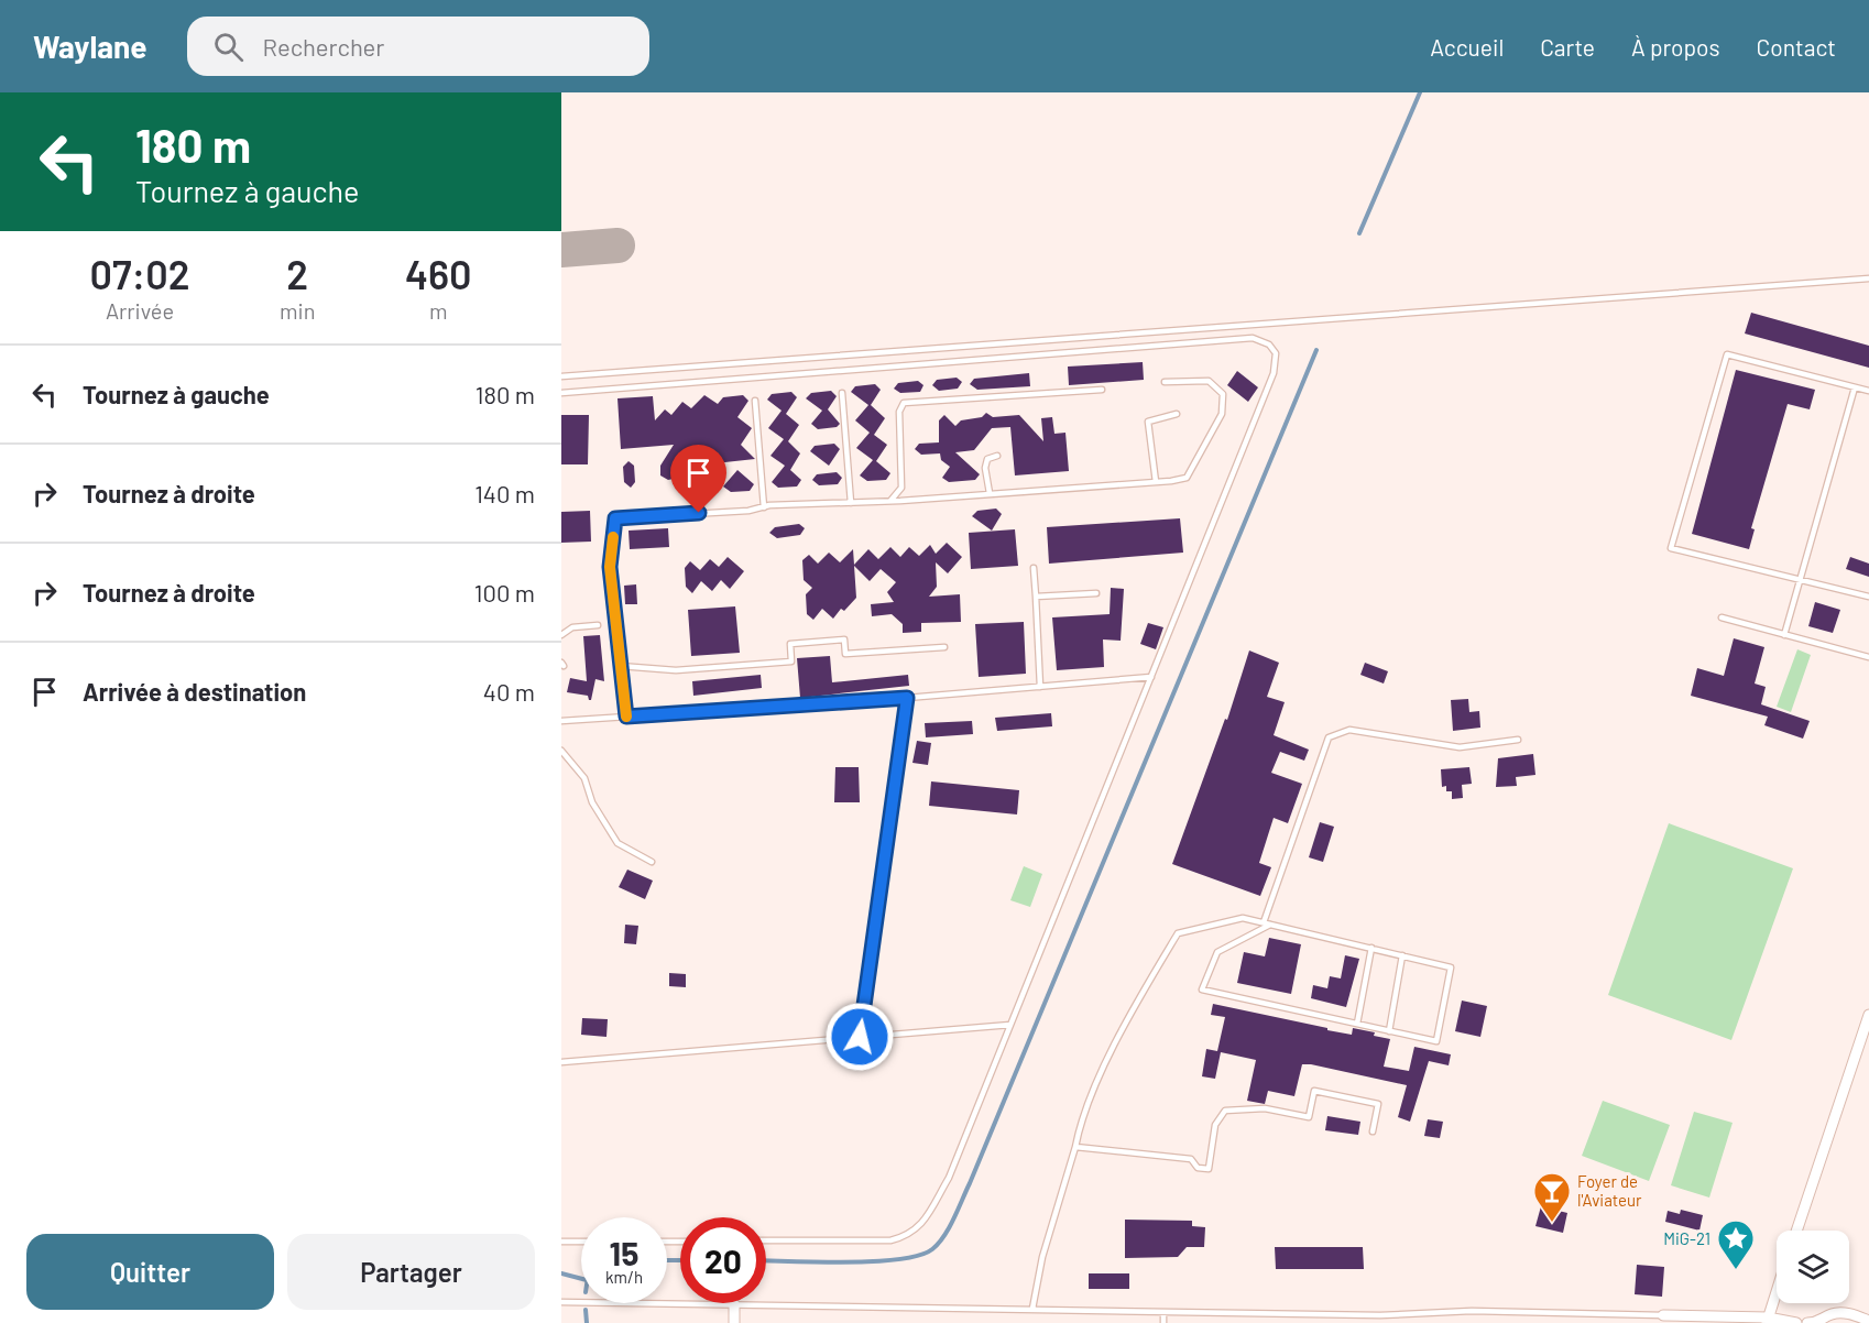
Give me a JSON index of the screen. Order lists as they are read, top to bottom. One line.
{"places":{"bar":["Foyer de l'Aviateur"],"place":["MiG-21"]},"page":{"header":"Waylane","search":"Rechercher","nav":["Accueil","Carte","À propos","Contact"],"turn":["180 m","Tournez à gauche"],"eta":["07:02","Arrivée","2","min","460","m"],"list":[{"name":"Tournez à gauche","value":"180 m"},{"name":"Tournez à droite","value":"140 m"},{"name":"Tournez à droite","value":"100 m"},{"name":"Arrivée à destination","value":"40 m"}],"speed":"15 km/h","limit":"20","buttons":["Quitter","Partager"]}}
